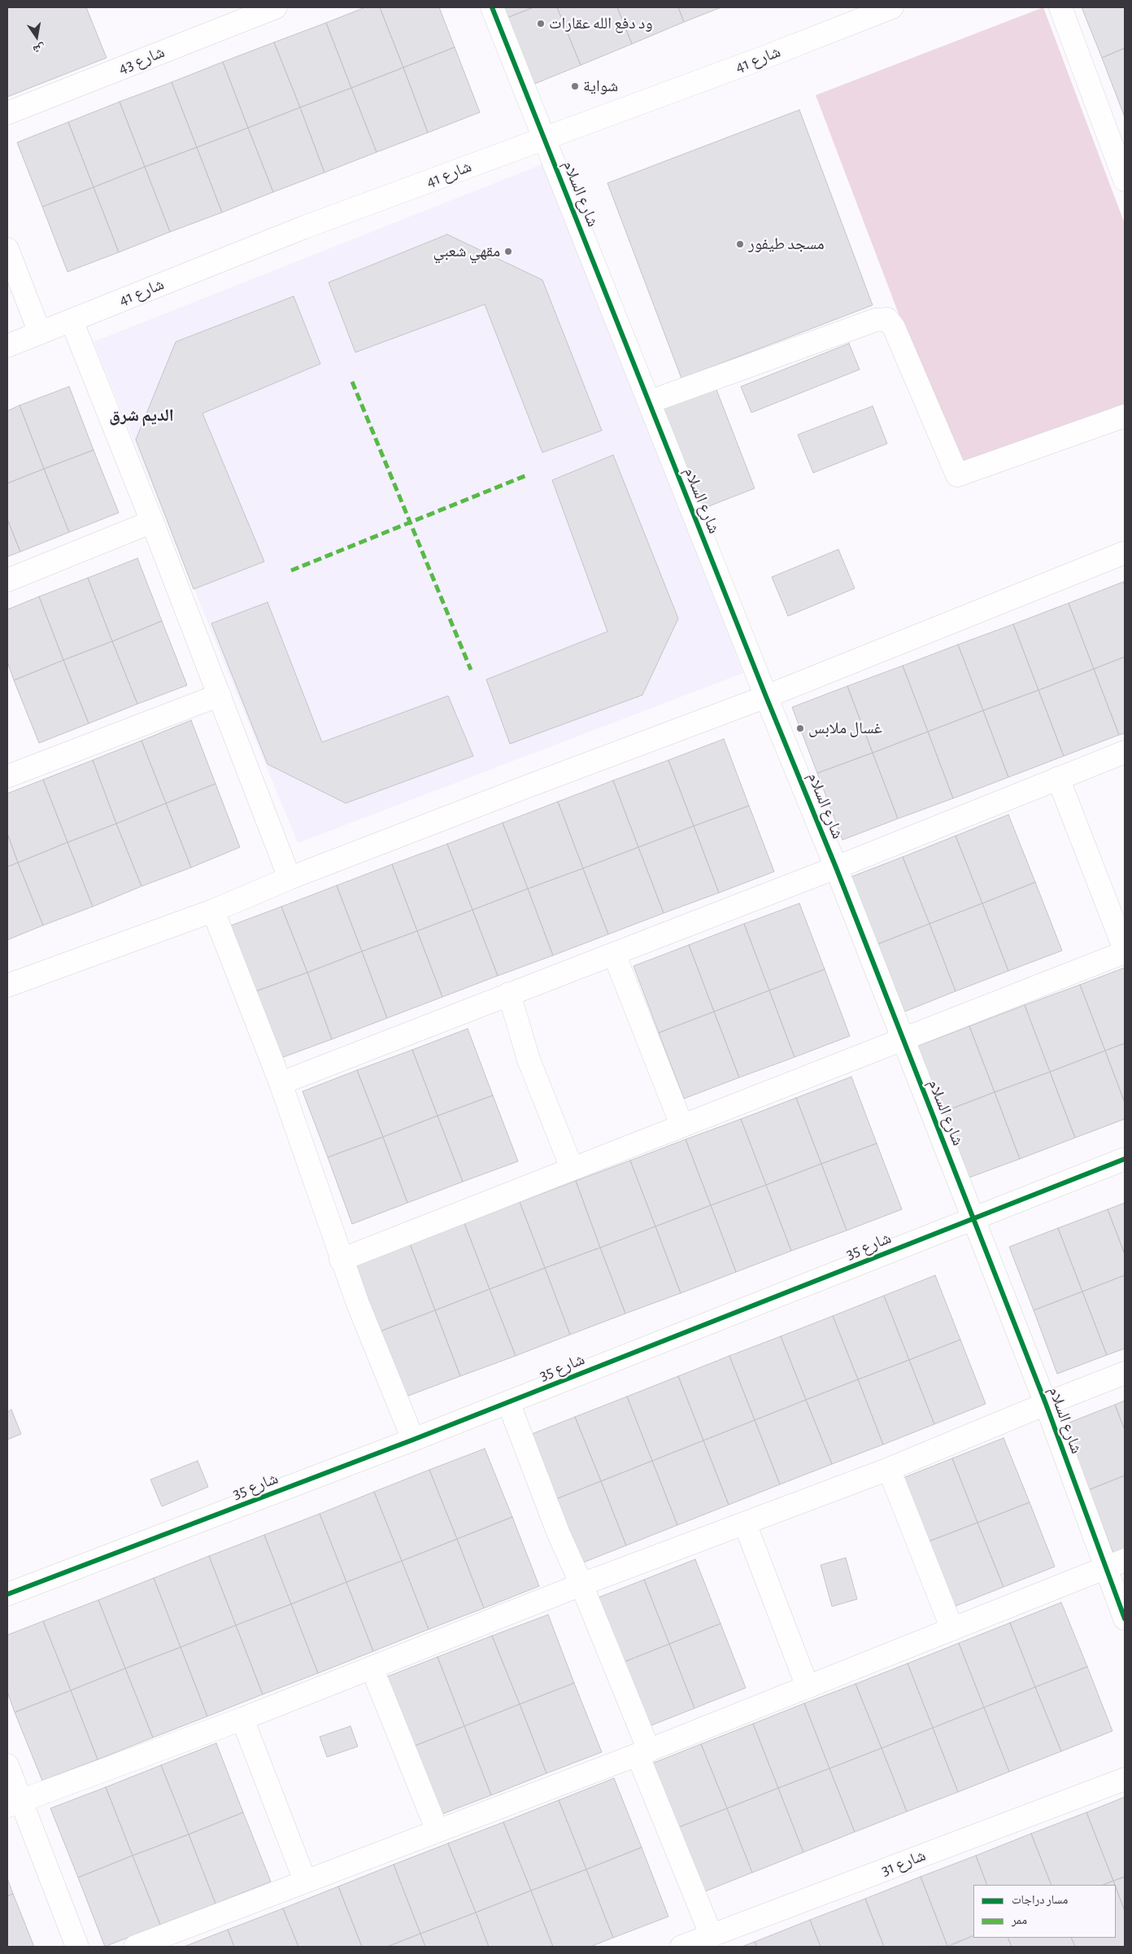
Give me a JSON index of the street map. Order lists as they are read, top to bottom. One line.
{"streets":{"street":["شارع 41","شارع 43","شارع السلام","شارع 35","شارع 31"]},"crossings":[["شارع 41","شارع السلام"],["شارع السلام","شارع 35"]],"districts":["الديم شرق"],"places":["ود دفع الله عقارات","شواية","مسجد طيفور","مقهي شعبي","غسال ملابس"],"legend":["مسار دراجات","ممر"],"north":"bottom"}
